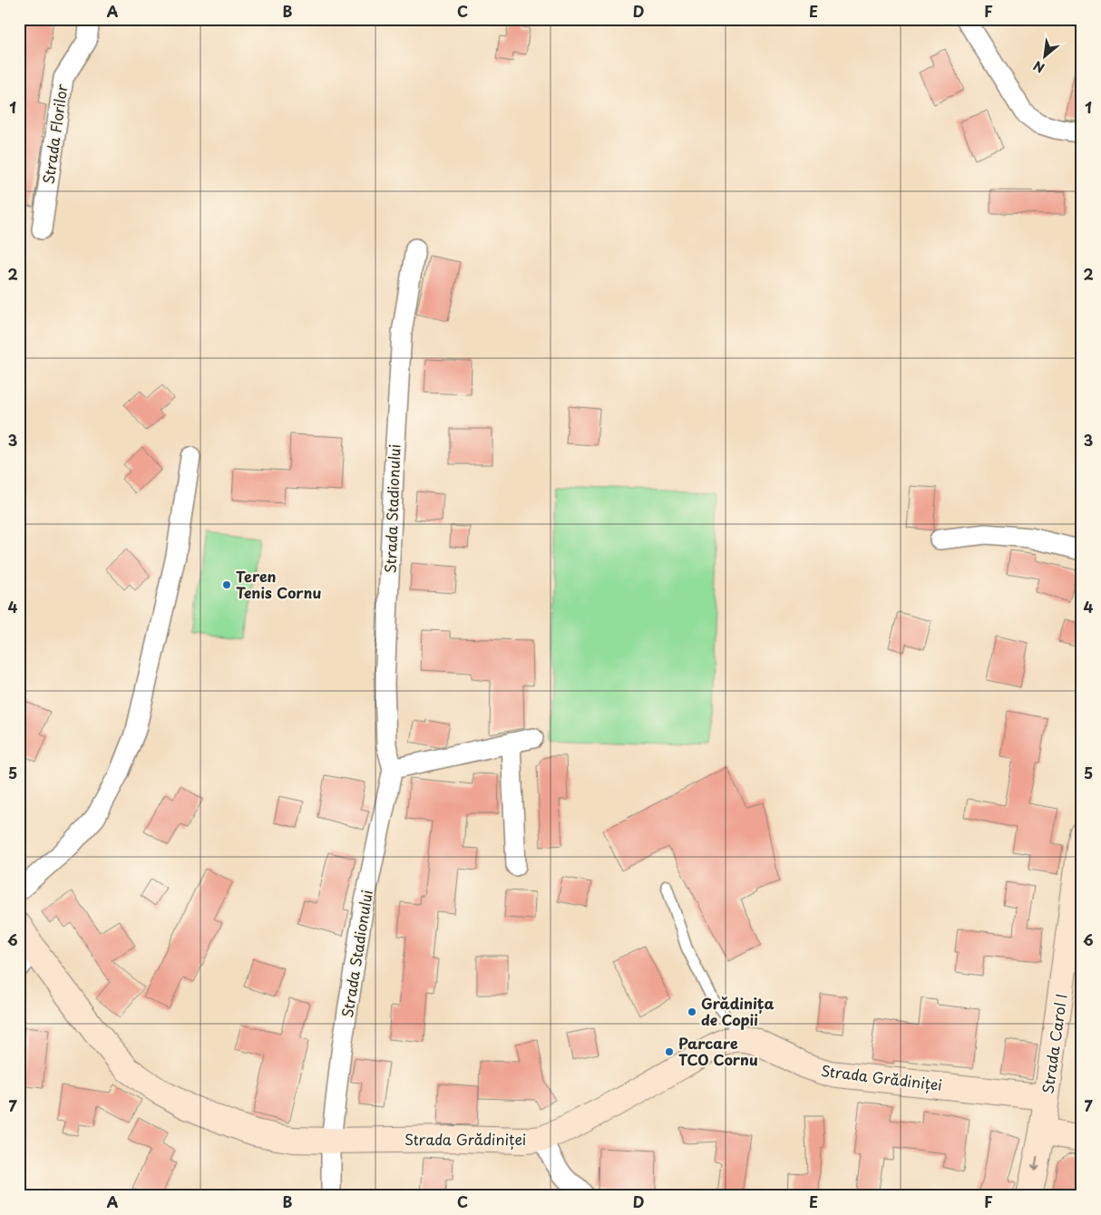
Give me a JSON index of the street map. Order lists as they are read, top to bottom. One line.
{"streets":{"street":["Strada Florilor","Strada Stadionului","Strada Carol I","Strada Grădiniței"]},"crossings":[["Strada Stadionului","Strada Grădiniței"],["Strada Carol I","Strada Grădiniței"]],"places":["Teren Tenis Cornu","Grădinița de Copii","Parcare TCO Cornu"],"north":"bottom left","grid":{"columns":["A","B","C","D","E","F"],"rows":["1","2","3","4","5","6","7"]}}
